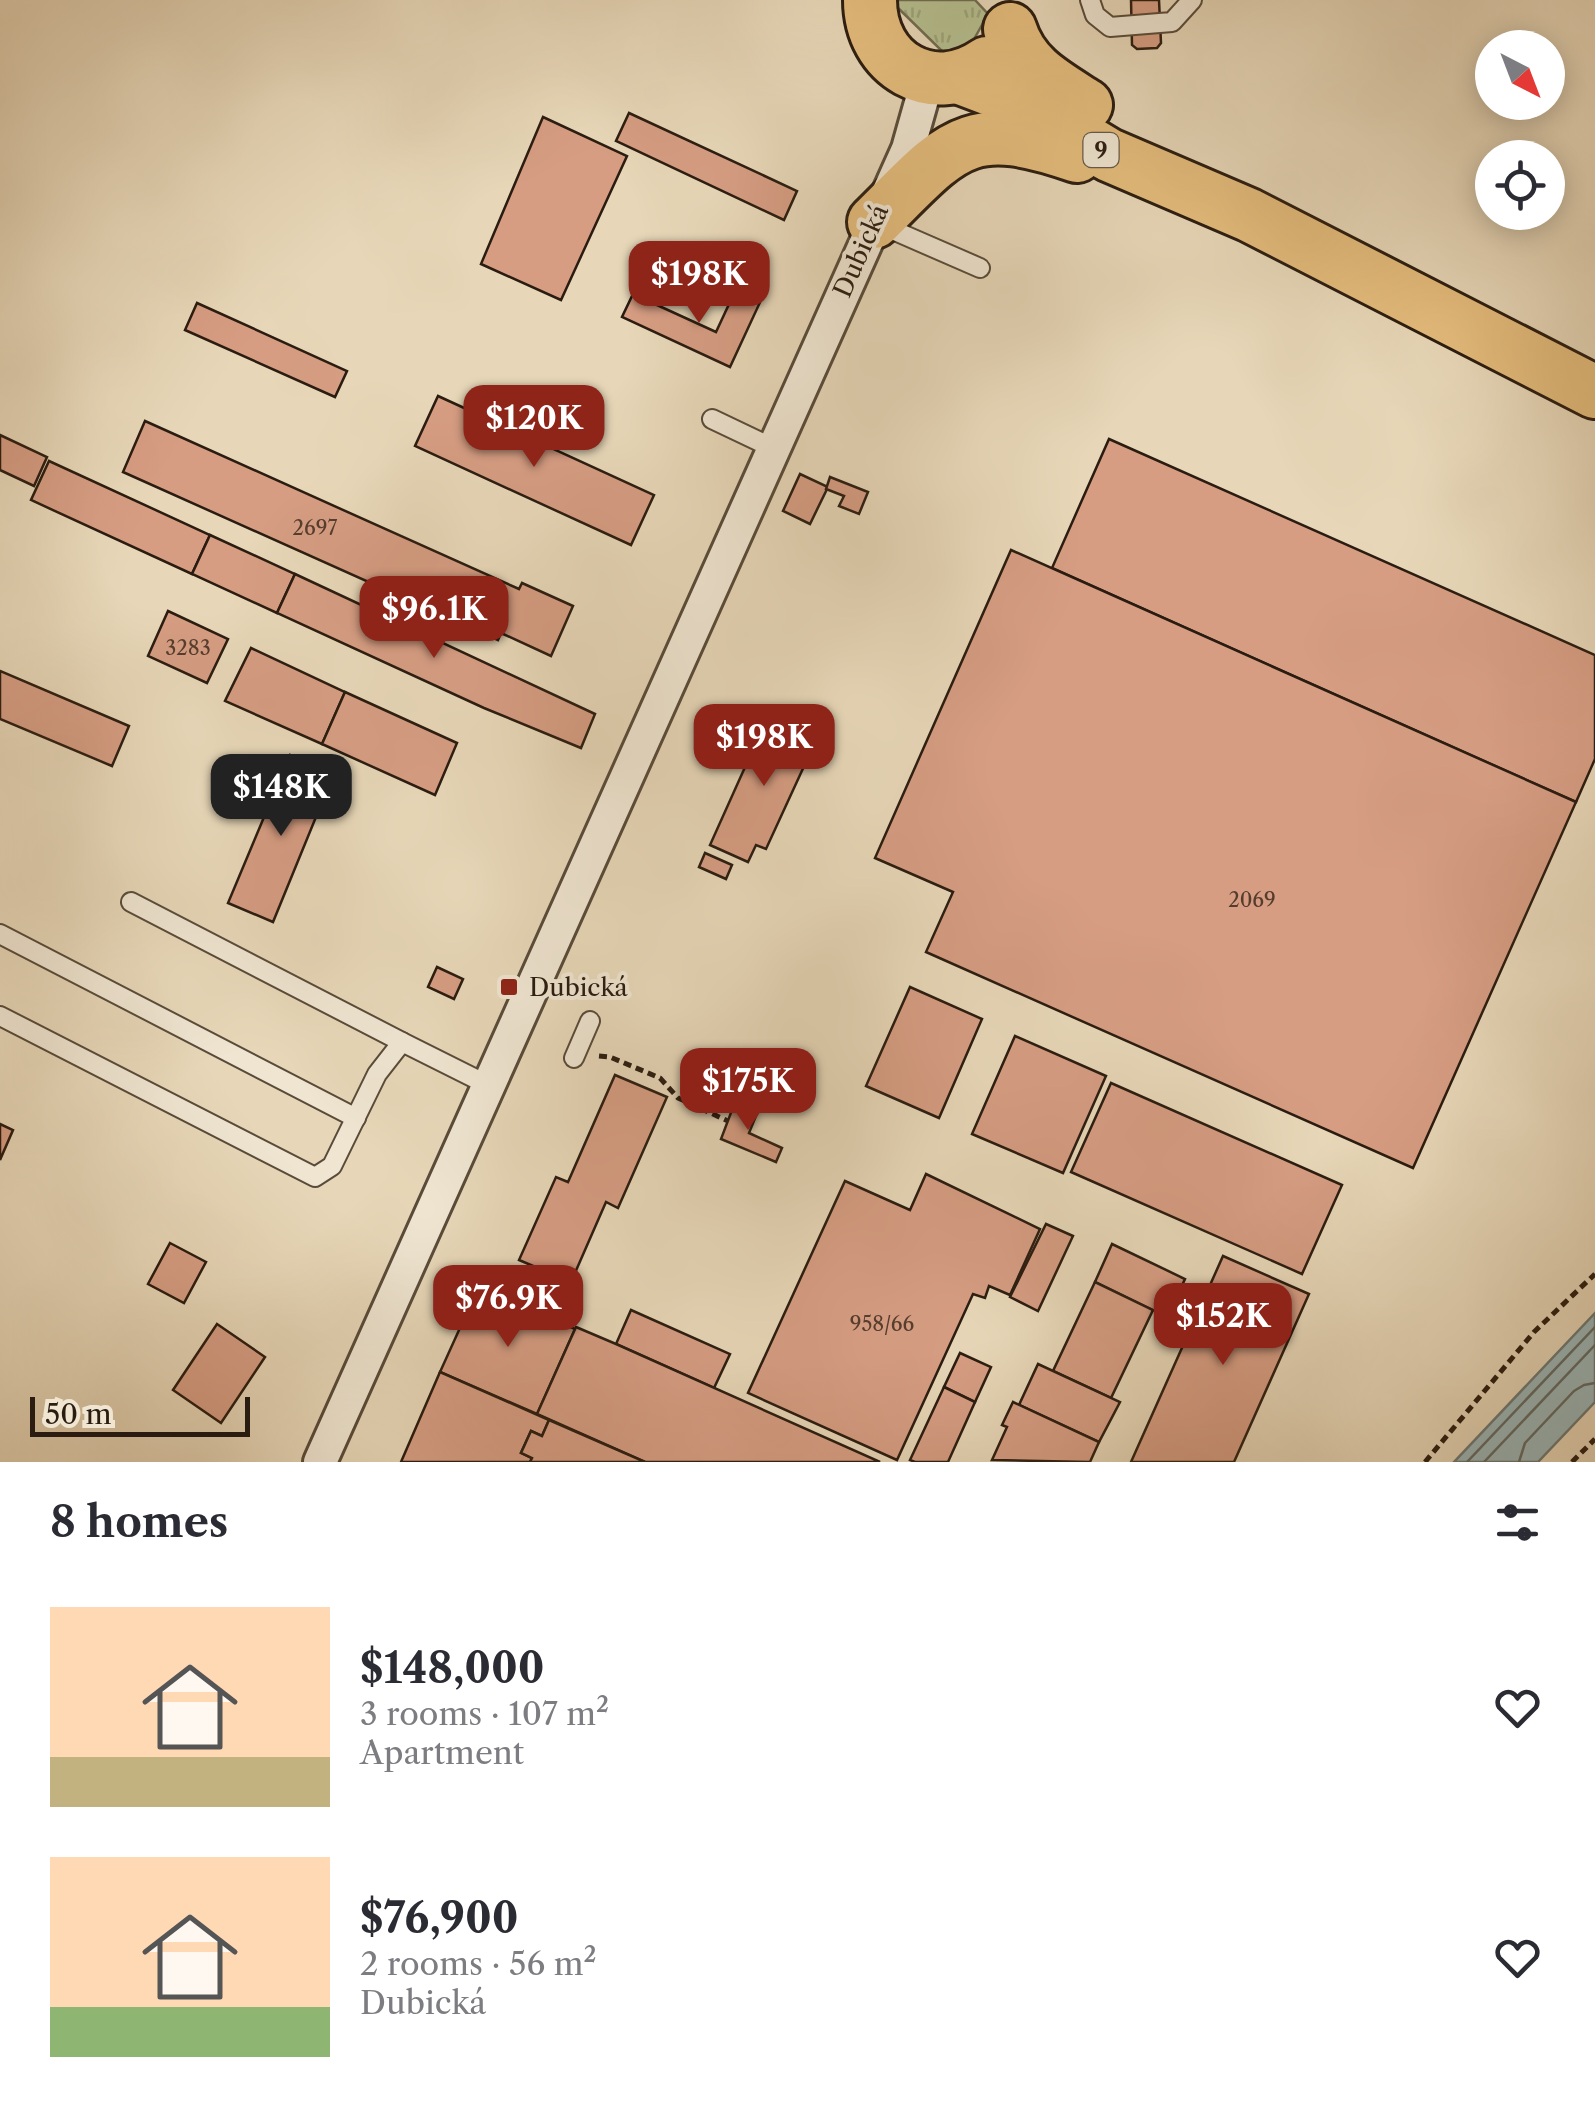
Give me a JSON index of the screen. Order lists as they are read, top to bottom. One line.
{"streets":{"main road":["9"],"street":["Dubická"]},"crossings":[["9","Dubická"]],"places":{"transit":["Dubická"]},"house_numbers":["2697","3283","2069","958/66"],"scale_bar":"50 m","north":"bottom right","page":{"price":["$198K","$120K","$96.1K","$198K","$148K","$175K","$76.9K","$152K"],"scale":"50 m","heading":"8 homes","list":[{"name":"$148,000","note":"3 rooms · 107 m² · Apartment"},{"name":"$76,900","note":"2 rooms · 56 m² · Dubická"}]}}
